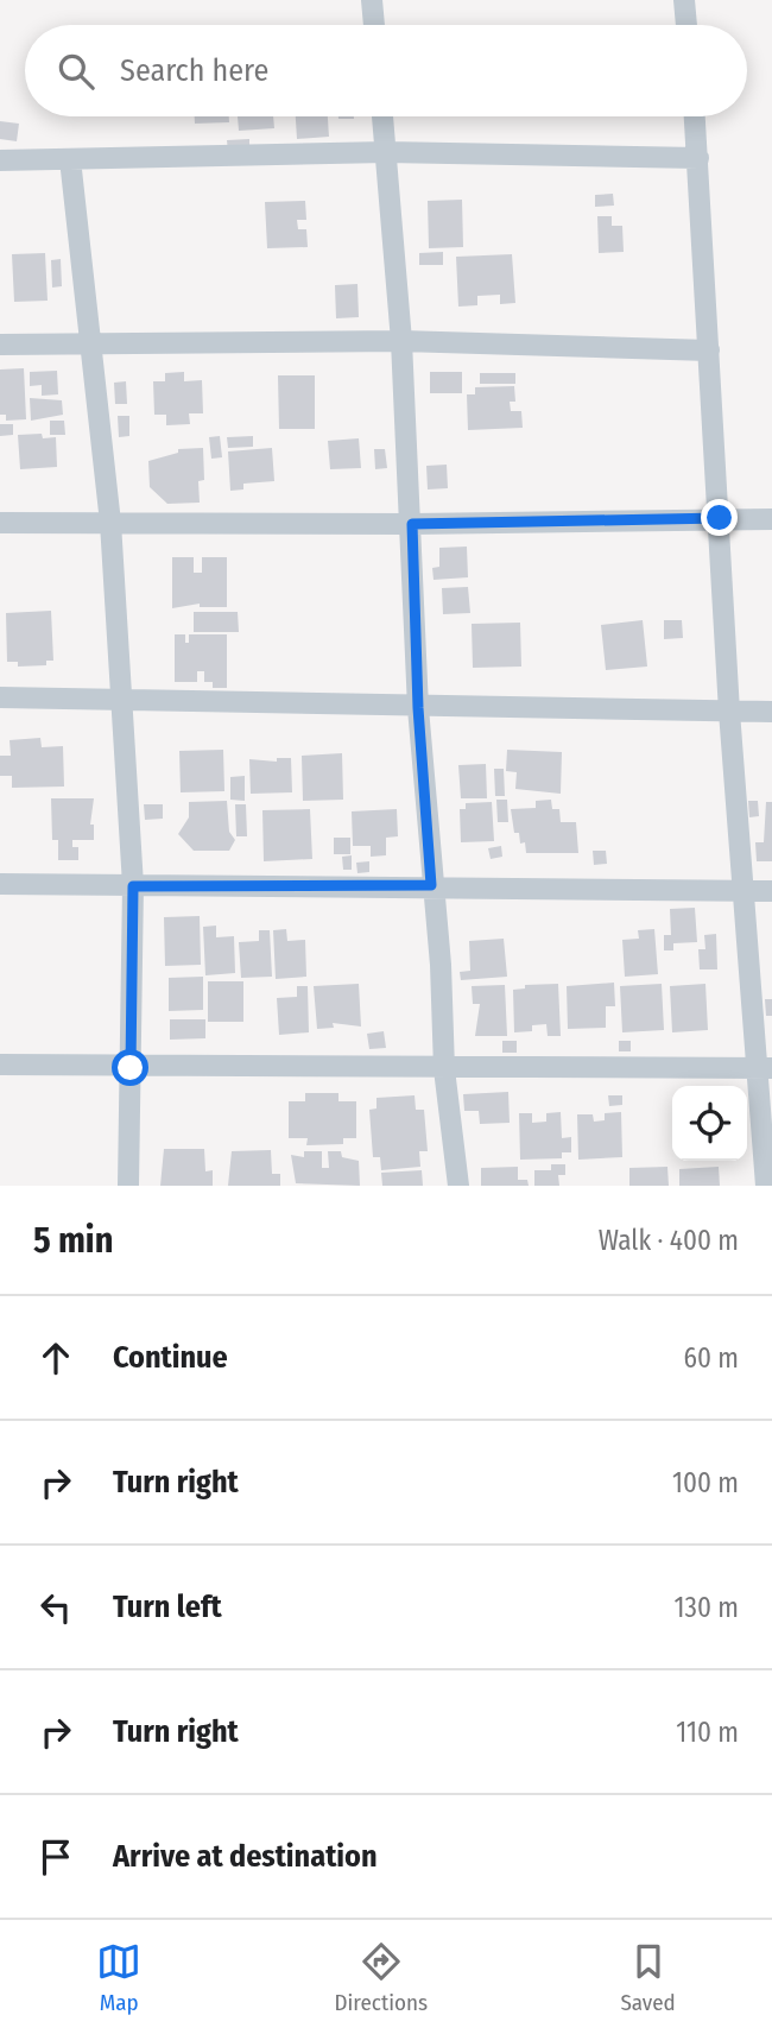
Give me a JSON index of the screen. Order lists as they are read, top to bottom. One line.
{"page":{"search":"Search here","heading":["5 min","Walk · 400 m"],"list":[["Continue","60 m"],["Turn right","100 m"],["Turn left","130 m"],["Turn right","110 m"],"Arrive at destination"],"nav":["Map","Directions","Saved"]}}
